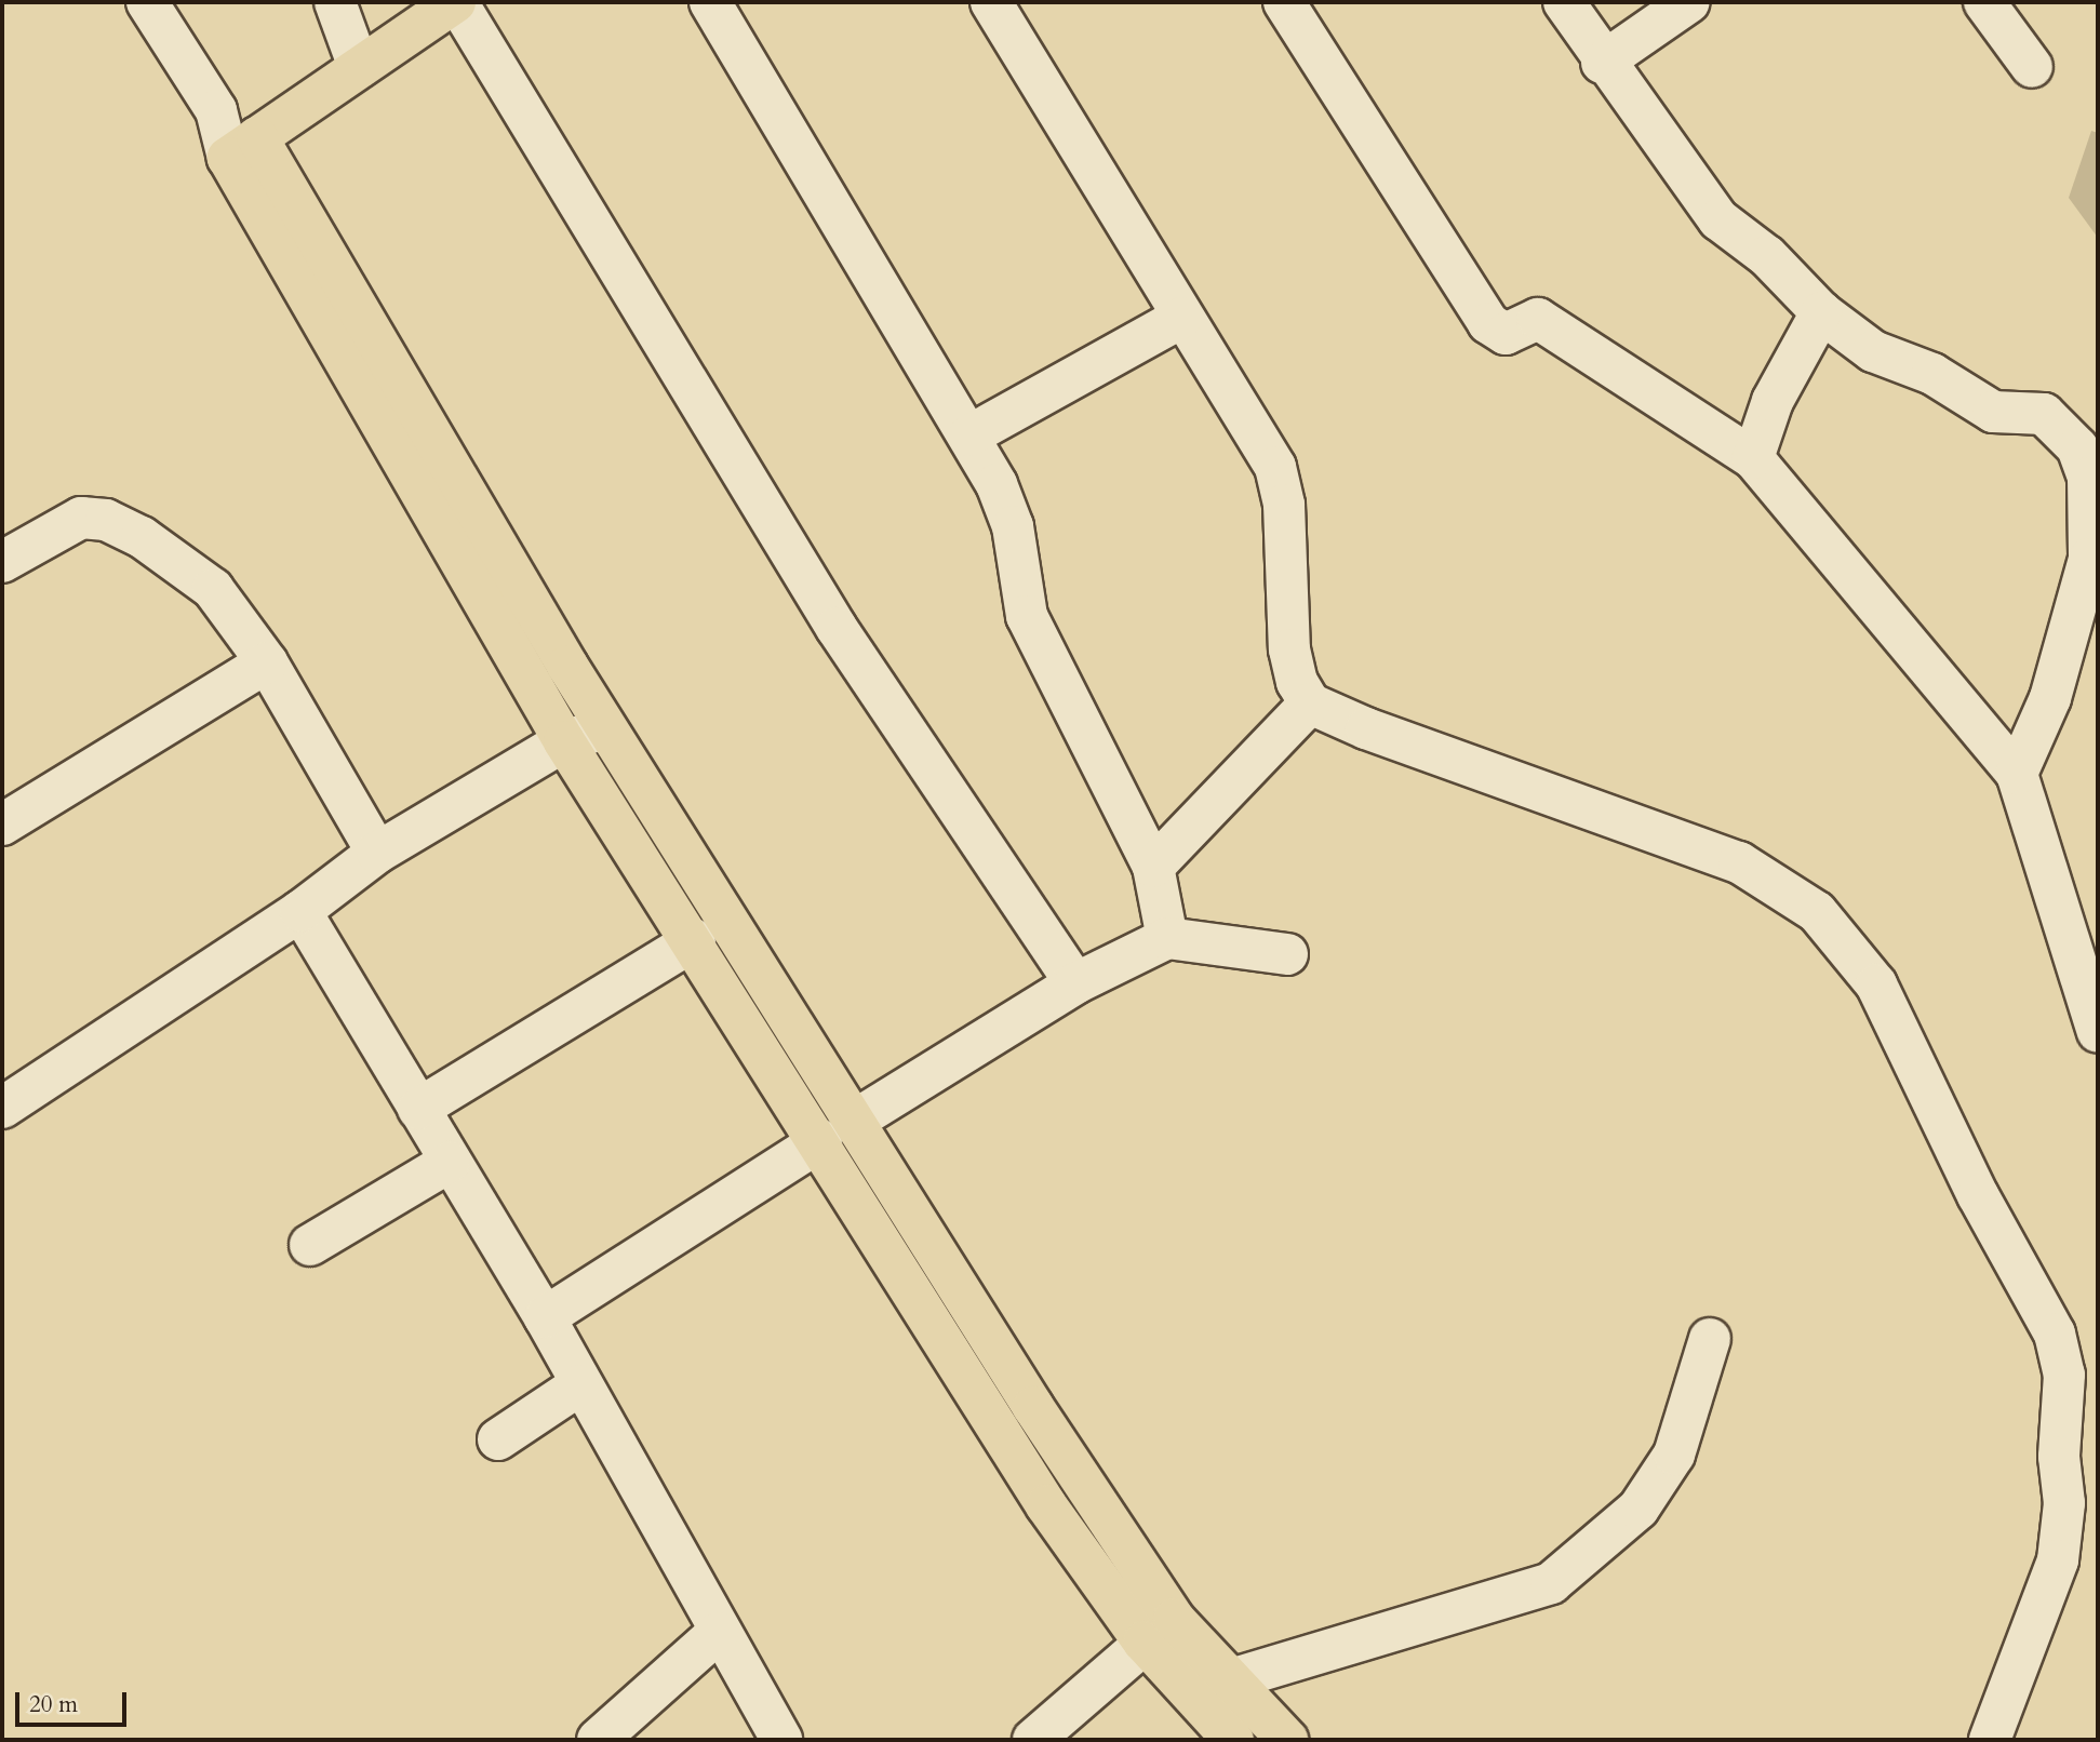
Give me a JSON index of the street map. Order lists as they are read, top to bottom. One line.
{"scale_bar":"20 m"}
